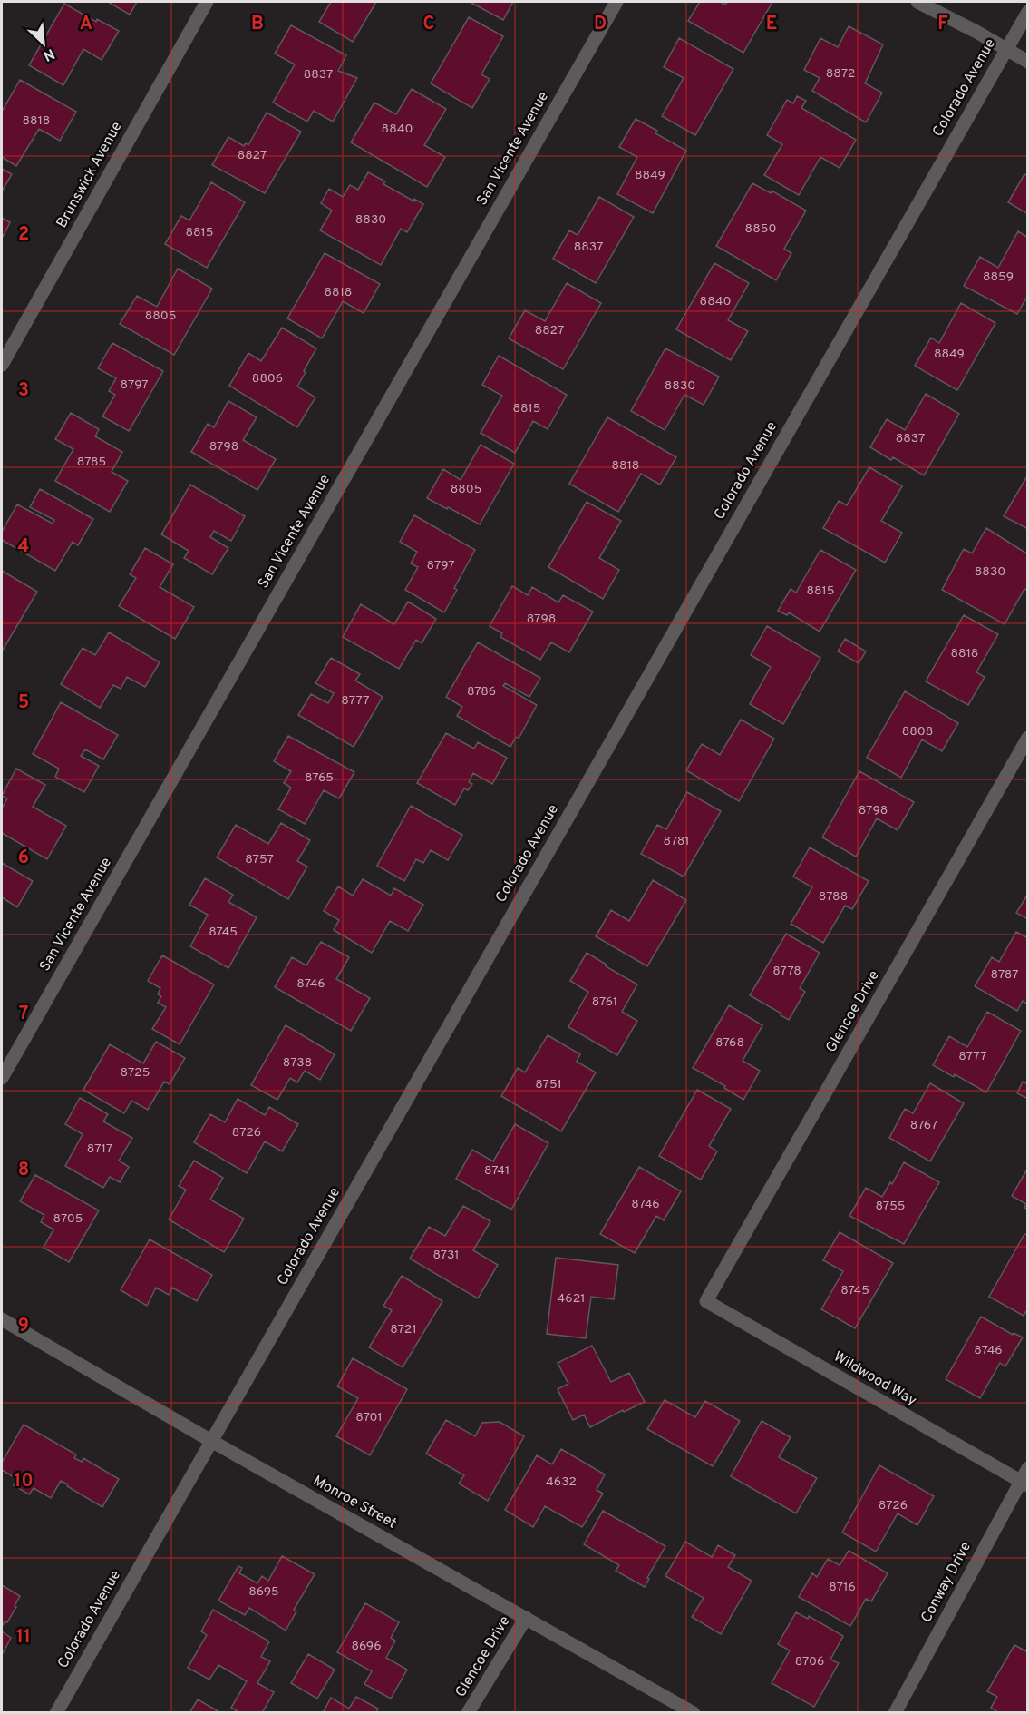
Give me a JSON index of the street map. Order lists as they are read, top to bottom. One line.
{"streets":{"street":["Colorado Avenue","San Vicente Avenue","Brunswick Avenue","Glencoe Drive","Wildwood Way","Monroe Street","Conway Drive"]},"crossings":[["Colorado Avenue","Monroe Street"],["Glencoe Drive","Wildwood Way"],["Glencoe Drive","Monroe Street"],["Wildwood Way","Conway Drive"]],"house_numbers":["8872","8837","8818","8840","8827","8849","8830","8850","8815","8837","8859","8818","8840","8805","8827","8849","8806","8797","8830","8815","8837","8798","8785","8818","8805","8797","8830","8815","8798","8818","8786","8777","8808","8765","8798","8781","8757","8788","8745","8778","8787","8746","8761","8768","8777","8738","8725","8751","8767","8726","8717","8741","8746","8755","8705","8731","8745","4621","8721","8746","8701","4632","8726","8716","8695","8696","8706"],"north":"bottom right","grid":{"columns":["A","B","C","D","E","F"],"rows":["2","3","4","5","6","7","8","9","10","11"]}}
